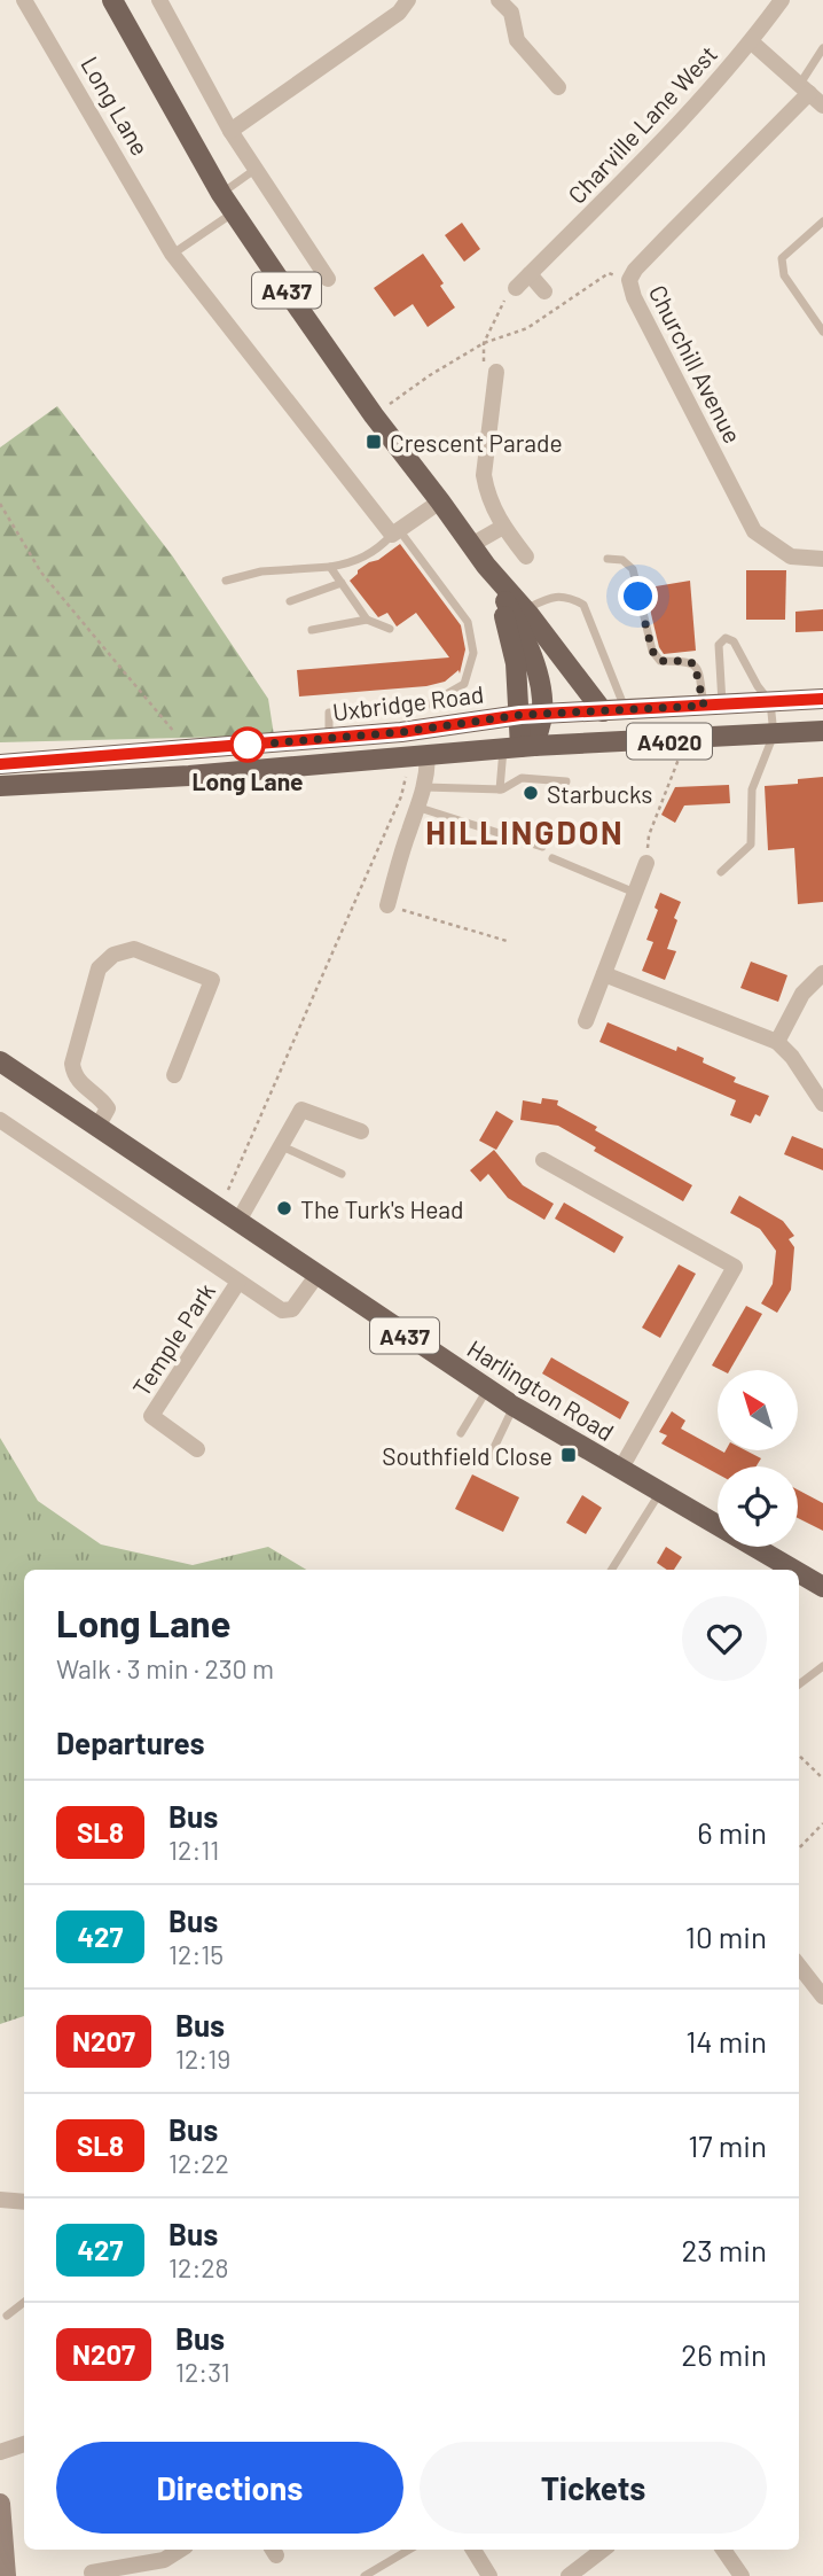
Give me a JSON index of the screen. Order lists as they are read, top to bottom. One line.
{"streets":{"main road":["Long Lane","A437","Uxbridge Road","A4020","Harlington Road"],"street":["Charville Lane West","Churchill Avenue","Temple Park"]},"crossings":[["Long Lane","Uxbridge Road"],["Long Lane","A4020"]],"districts":["HILLINGDON"],"places":{"transit":["Crescent Parade","Southfield Close"],"other":["Long Lane","Starbucks","The Turk's Head"]},"lines":["bus line SL8"],"north":"top left","page":{"heading":[["Long Lane","Walk · 3 min · 230 m"],"Departures"],"list":[{"mark":"SL8","name":"Bus","note":"12:11","value":"6 min"},{"mark":"427","name":"Bus","note":"12:15","value":"10 min"},{"mark":"N207","name":"Bus","note":"12:19","value":"14 min"},{"mark":"SL8","name":"Bus","note":"12:22","value":"17 min"},{"mark":"427","name":"Bus","note":"12:28","value":"23 min"},{"mark":"N207","name":"Bus","note":"12:31","value":"26 min"}],"buttons":["Directions","Tickets"]}}
